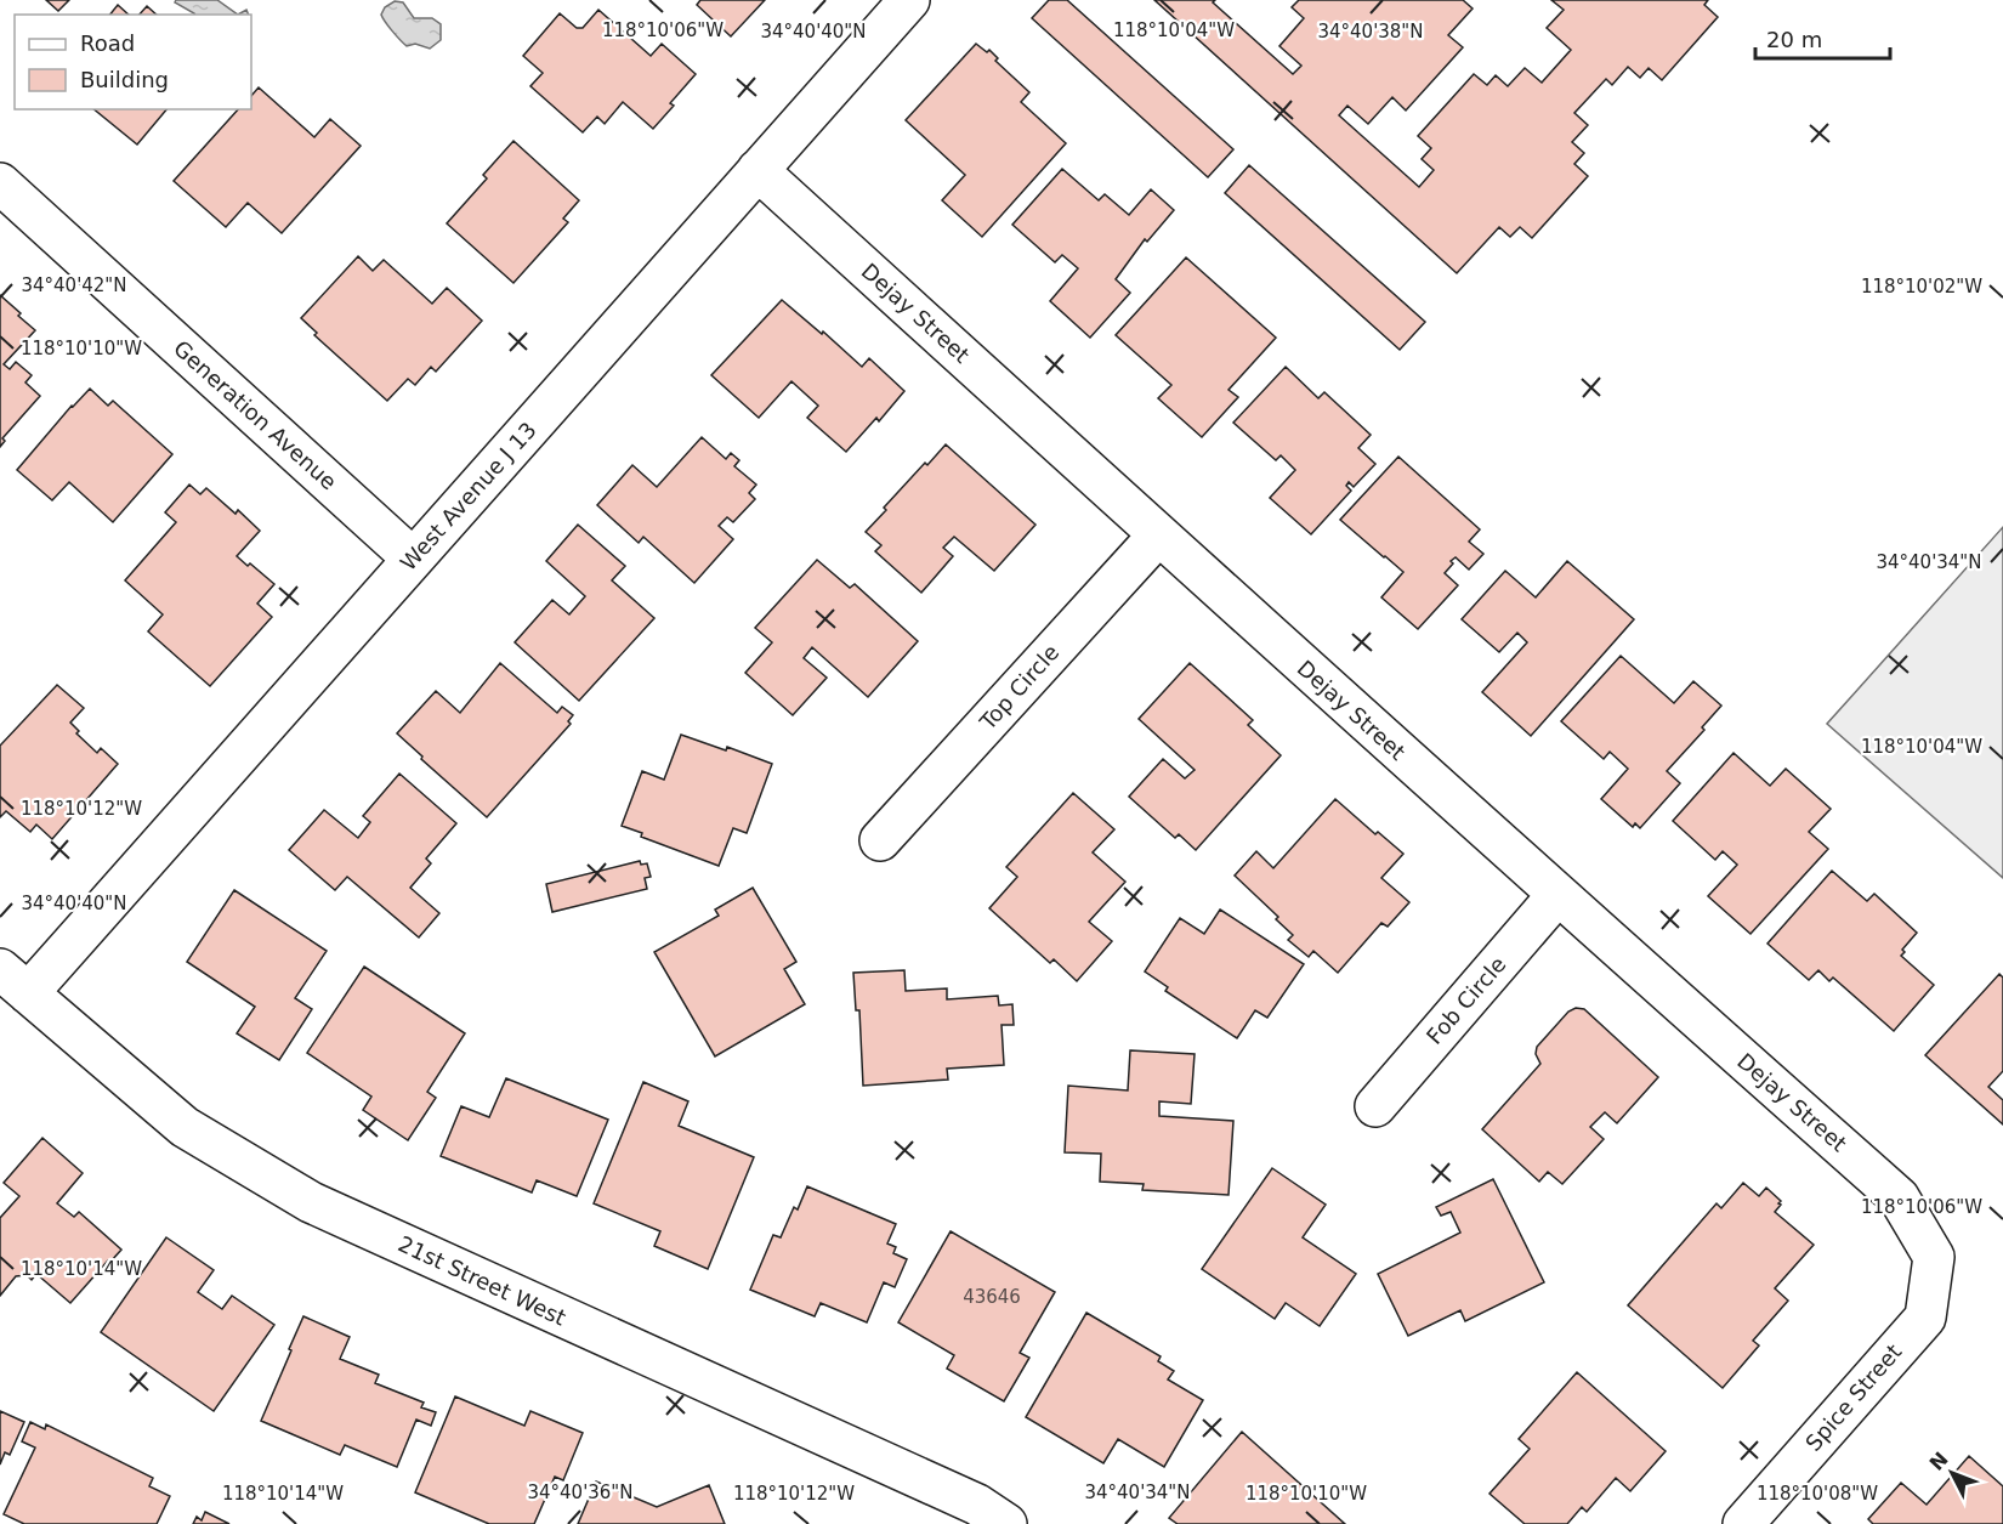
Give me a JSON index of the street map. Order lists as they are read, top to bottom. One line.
{"streets":{"street":["Dejay Street","Generation Avenue","West Avenue J 13","Top Circle","Fob Circle","21st Street West","Spice Street"]},"crossings":[["Dejay Street","West Avenue J 13"],["Dejay Street","Top Circle"],["Dejay Street","Fob Circle"],["Dejay Street","Spice Street"],["Generation Avenue","West Avenue J 13"],["West Avenue J 13","21st Street West"]],"house_numbers":["43646"],"legend":["Road","Building"],"scale_bar":"20 m","north":"top left","coordinates":["118°10'06\"W","118°10'04\"W","34°40'40\"N","34°40'38\"N","34°40'42\"N","118°10'02\"W","118°10'10\"W","34°40'34\"N","118°10'12\"W","118°10'14\"W","34°40'36\"N","118°10'08\"W"]}
